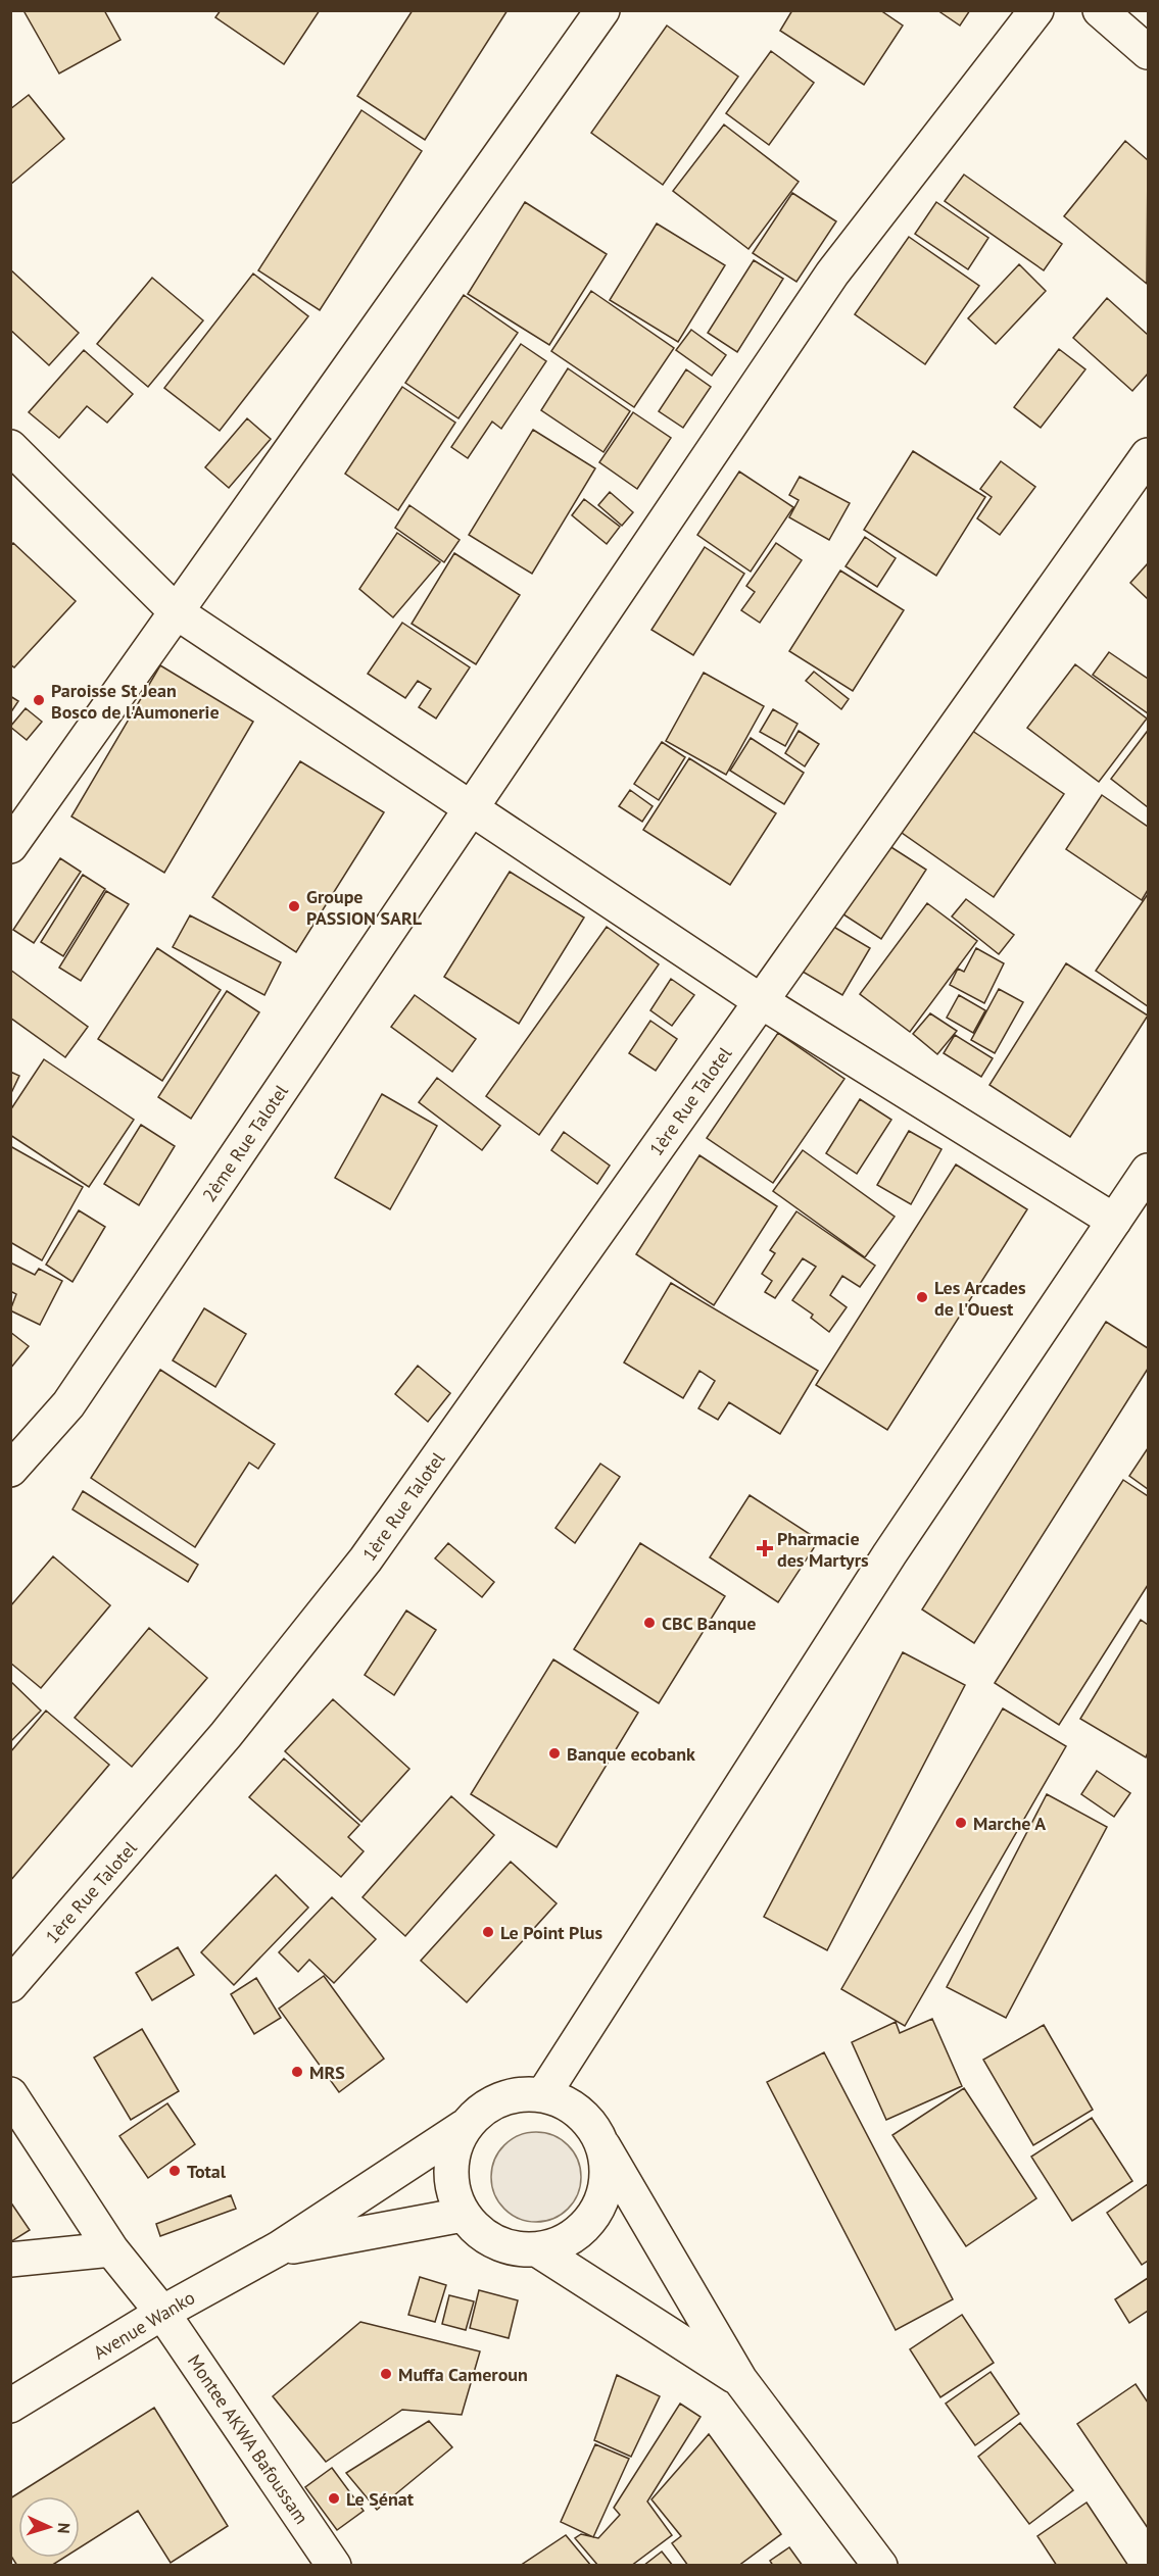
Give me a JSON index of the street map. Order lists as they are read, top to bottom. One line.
{"streets":{"main road":["1ère Rue Talotel","2ème Rue Talotel","Avenue Wanko","Montee AKWA Bafoussam"]},"crossings":[["Avenue Wanko","Montee AKWA Bafoussam"]],"places":{"other":["Paroisse St Jean Bosco de l'Aumonerie","Groupe PASSION SARL","Les Arcades de l'Ouest","CBC Banque","Banque ecobank","Marche A","Le Point Plus","MRS","Total","Muffa Cameroun","Le Sénat"],"health":["Pharmacie des Martyrs"]},"north":"right"}
